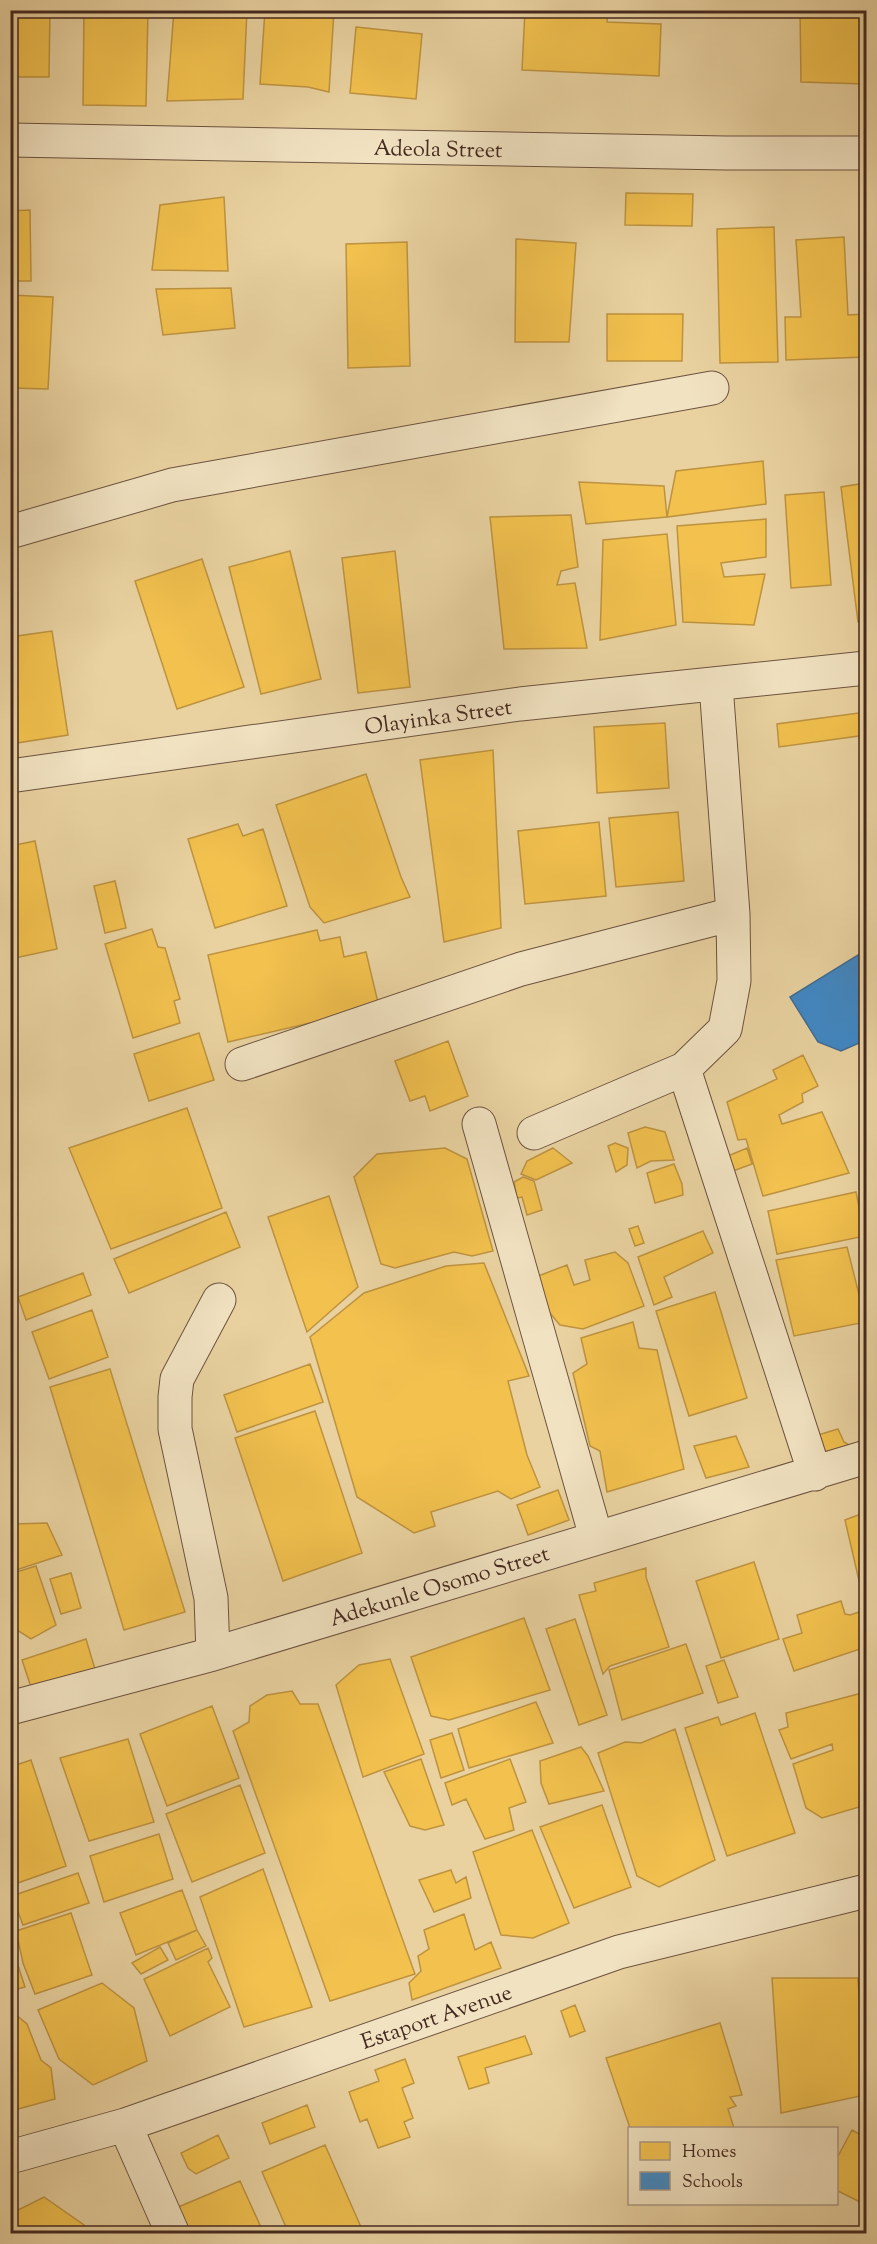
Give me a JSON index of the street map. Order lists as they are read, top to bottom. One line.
{"streets":{"street":["Adeola Street","Olayinka Street","Adekunle Osomo Street","Estaport Avenue"]},"legend":["Homes","Schools"]}
